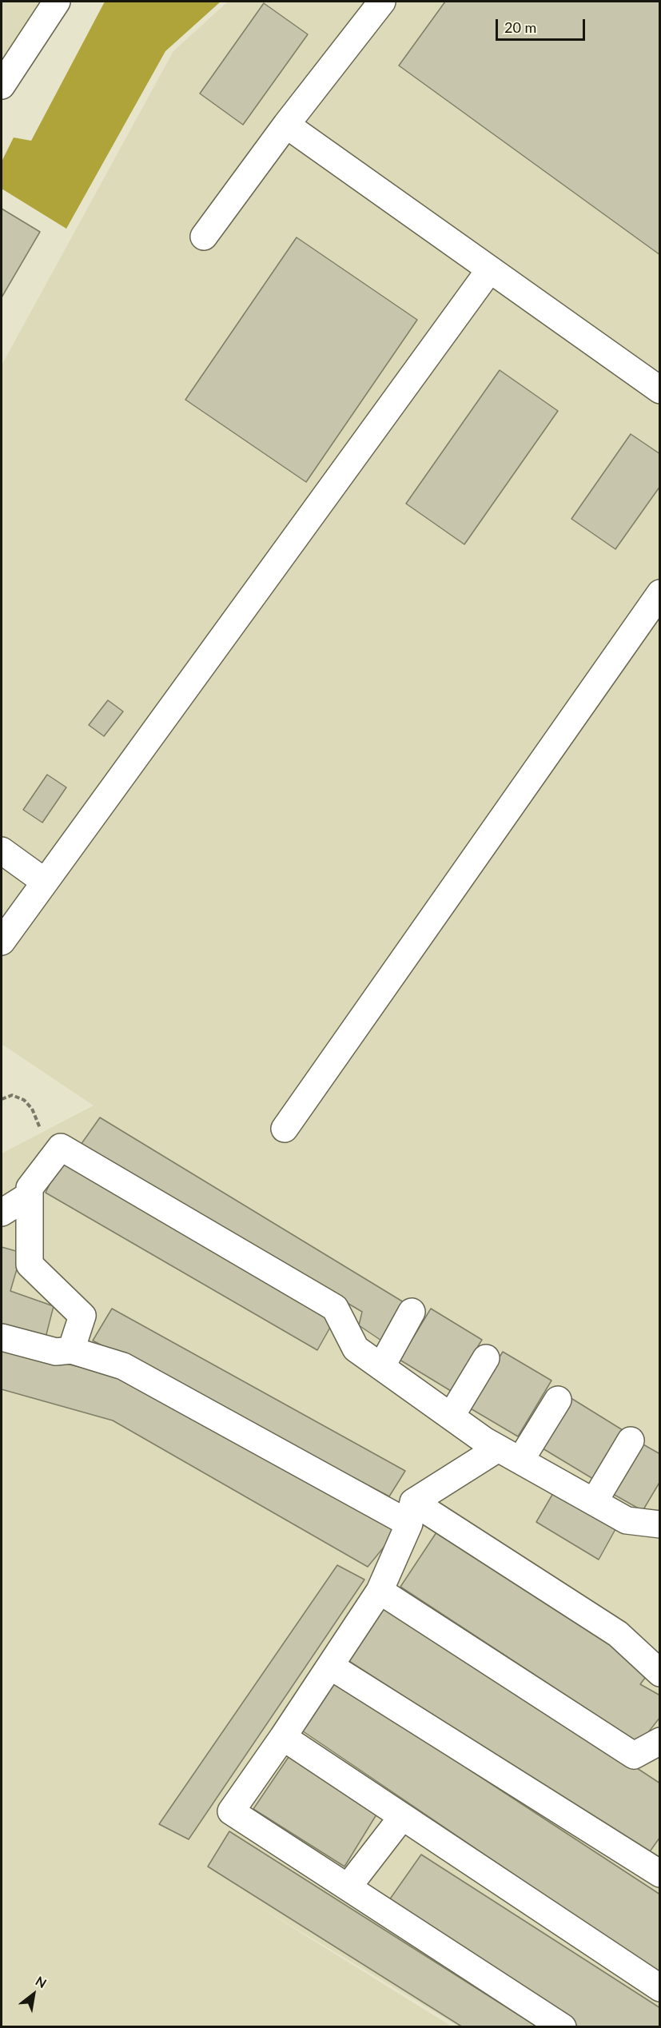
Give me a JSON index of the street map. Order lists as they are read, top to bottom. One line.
{"scale_bar":"20 m","north":"top right"}
